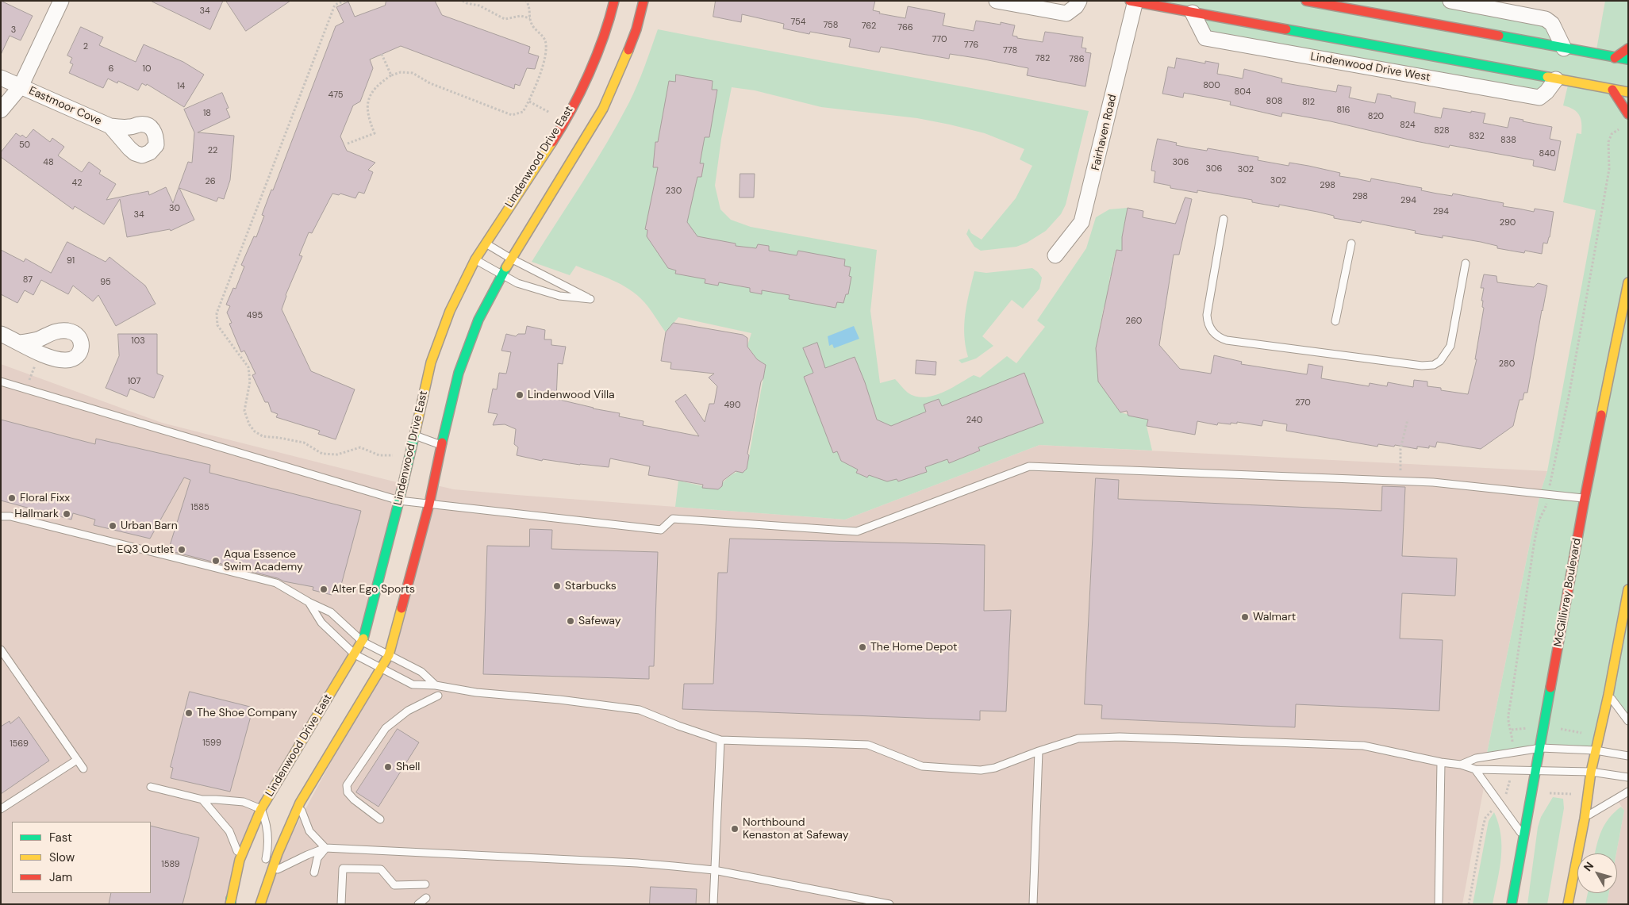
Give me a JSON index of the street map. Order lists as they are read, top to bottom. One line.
{"streets":{"street":["Lindenwood Drive West","Eastmoor Cove","Fairhaven Road","Lindenwood Drive East","McGillivray Boulevard"]},"crossings":[["Lindenwood Drive West","Fairhaven Road"]],"places":["Lindenwood Villa","Floral Fixx","Hallmark","Urban Barn","EQ3 Outlet","Aqua Essence Swim Academy","Starbucks","Alter Ego Sports","Walmart","Safeway","The Home Depot","The Shoe Company","Shell","Northbound Kenaston at Safeway"],"house_numbers":["34","754","758","762","766","3","770","776","2","778","782","786","6","10","800","14","804","475","808","812","816","18","820","824","828","832","838","50","22","840","48","306","306","302","302","26","42","298","230","298","294","30","294","34","290","91","87","95","495","260","103","280","107","270","490","240","1585","1599","1569","1589"],"legend":["Fast","Slow","Jam"],"north":"top left"}
